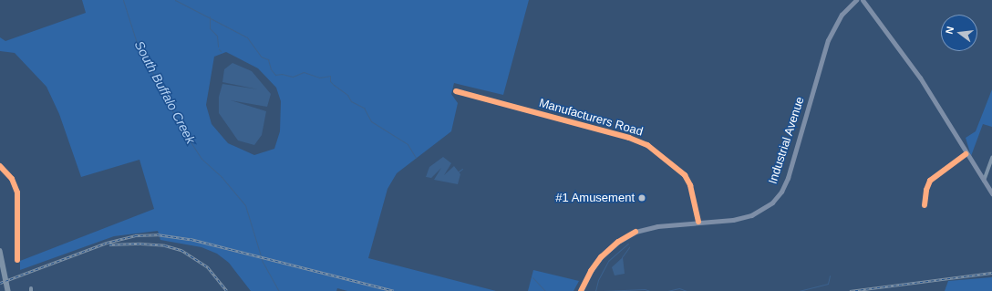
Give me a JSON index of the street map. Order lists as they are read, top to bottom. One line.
{"streets":{"main road":["Industrial Avenue"],"street":["Manufacturers Road"]},"crossings":[["Manufacturers Road","Industrial Avenue"]],"water":["South Buffalo Creek"],"places":["#1 Amusement"],"north":"left"}
